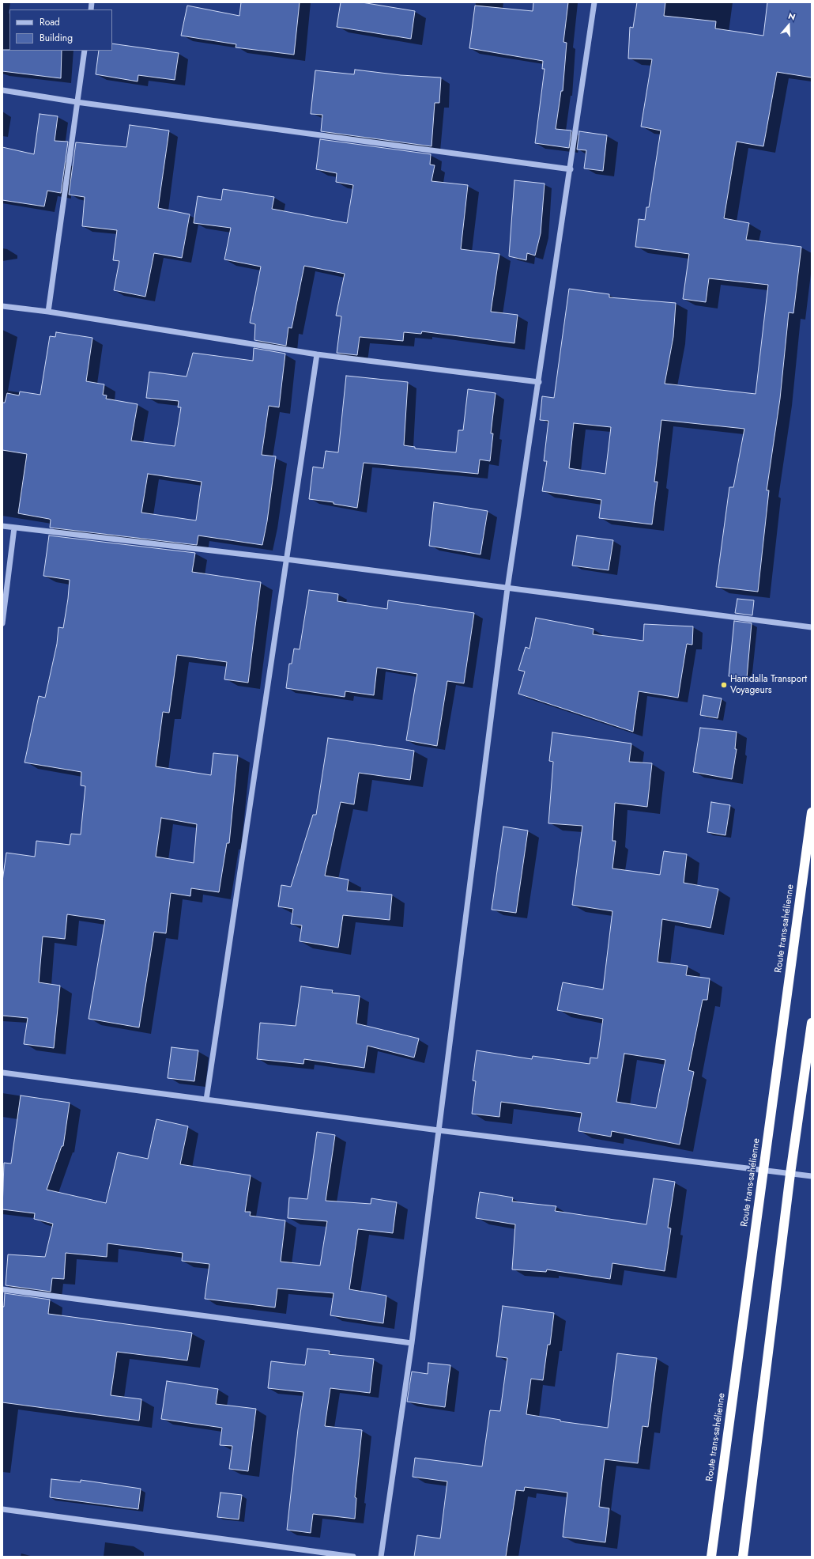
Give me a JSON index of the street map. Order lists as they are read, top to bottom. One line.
{"streets":{"highway":["Route trans-sahélienne"]},"places":["Hamdalla Transport Voyageurs"],"legend":["Road","Building"],"north":"top"}
